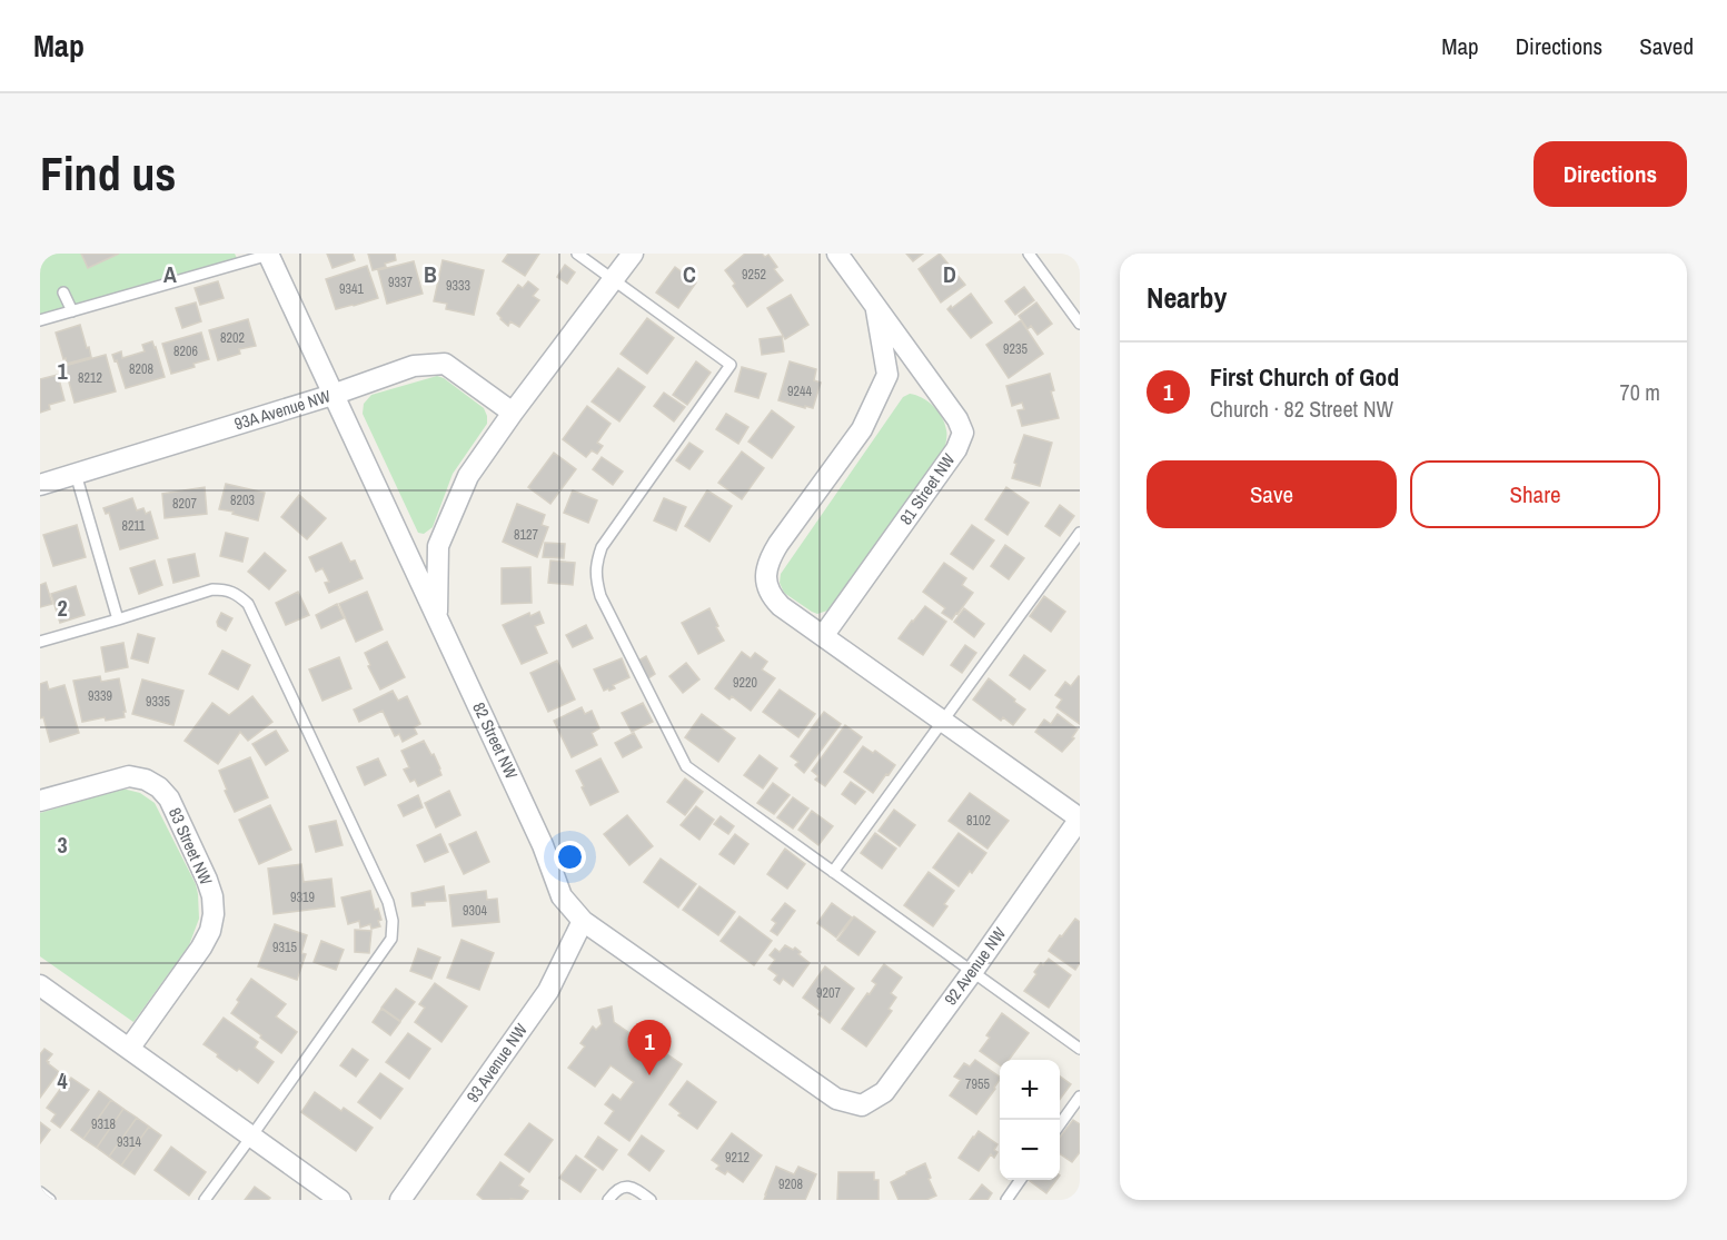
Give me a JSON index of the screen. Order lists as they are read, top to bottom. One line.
{"streets":{"street":["93A Avenue NW","81 Street NW","82 Street NW","83 Street NW","92 Avenue NW","93 Avenue NW"]},"crossings":[["93A Avenue NW","82 Street NW"],["81 Street NW","92 Avenue NW"],["82 Street NW","92 Avenue NW"],["82 Street NW","93 Avenue NW"]],"house_numbers":["9252","9337","9333","9341","8202","9235","8206","8208","8212","9244","8203","8207","8211","8127","9220","9339","9335","8102","9319","9304","9315","9207","7955","9318","9314","9212","9208"],"page":{"header":"Map","nav":["Map","Directions","Saved"],"buttons":["Directions",["Save","Share"]],"title":"Find us","heading":"Nearby","list":[{"mark":"1","name":"First Church of God","note":"Church · 82 Street NW","value":"70 m"}],"pins":"1","map_buttons":["+","−"]},"grid":{"columns":["A","B","C","D"],"rows":["1","2","3","4"]}}
